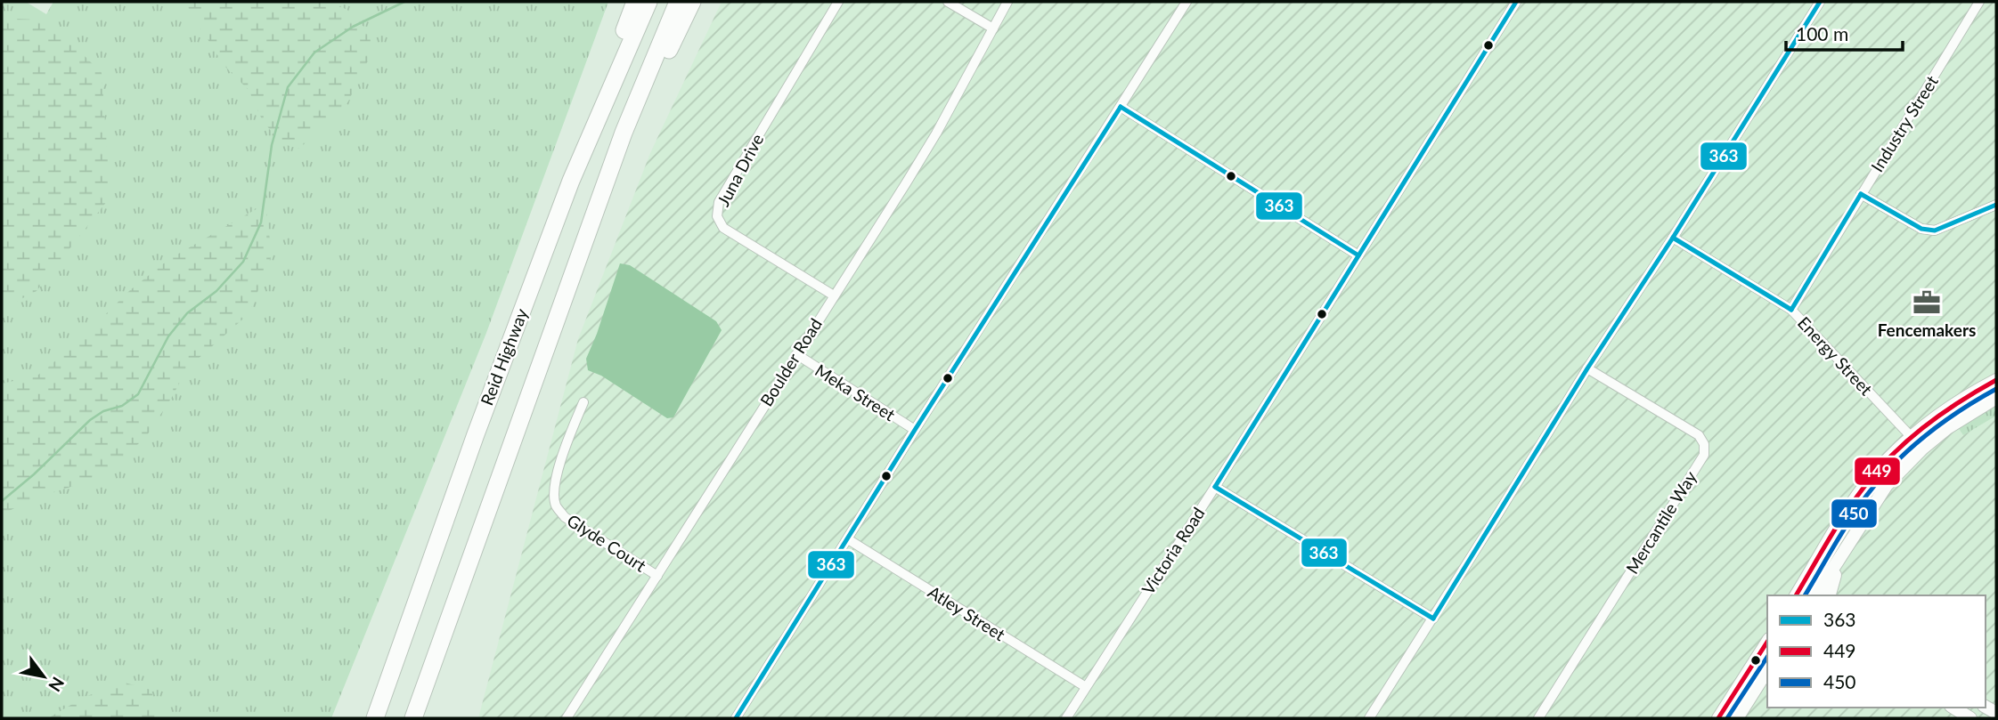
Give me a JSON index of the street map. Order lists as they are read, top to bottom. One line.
{"streets":{"highway":["Reid Highway"],"street":["Industry Street","Juna Drive","Energy Street","Boulder Road","Meka Street","Mercantile Way","Glyde Court","Victoria Road","Atley Street"]},"crossings":[["Industry Street","Energy Street"],["Juna Drive","Boulder Road"],["Boulder Road","Meka Street"],["Boulder Road","Glyde Court"],["Victoria Road","Atley Street"]],"places":{"office":["Fencemakers"]},"lines":["transit line 363","transit line 449","transit line 450"],"legend":["363","449","450"],"scale_bar":"100 m","north":"bottom right"}
